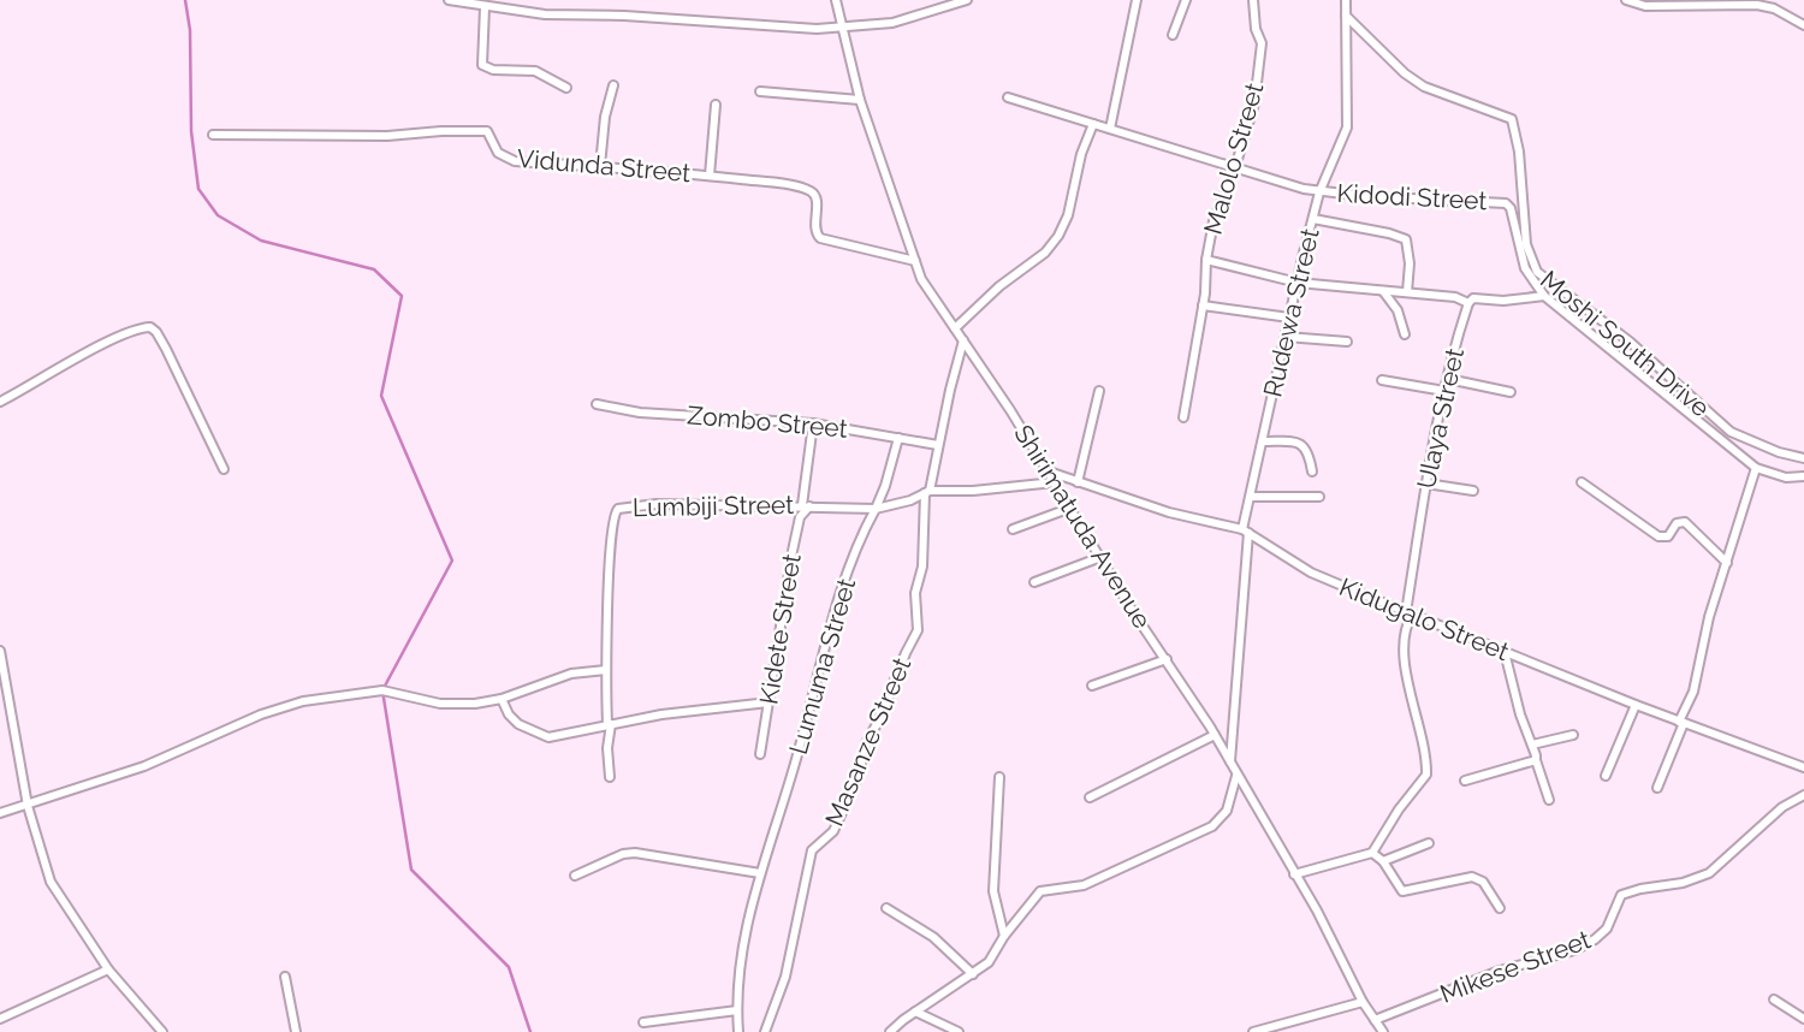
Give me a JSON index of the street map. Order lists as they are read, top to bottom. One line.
{"streets":{"street":["Malolo Street","Vidunda Street","Kidodi Street","Rudewa Street","Moshi South Drive","Ulaya Street","Zombo Street","Lumbiji Street","Shirimatuda Avenue","Kidugalo Street","Kidete Street","Lumuma Street","Masanze Street","Mikese Street"]},"crossings":[["Malolo Street","Kidodi Street"],["Vidunda Street","Shirimatuda Avenue"],["Kidodi Street","Rudewa Street"],["Rudewa Street","Moshi South Drive"],["Rudewa Street","Shirimatuda Avenue"],["Rudewa Street","Kidugalo Street"],["Ulaya Street","Kidugalo Street"],["Zombo Street","Kidete Street"],["Zombo Street","Lumuma Street"],["Lumbiji Street","Kidete Street"],["Lumbiji Street","Lumuma Street"],["Shirimatuda Avenue","Kidugalo Street"],["Shirimatuda Avenue","Mikese Street"]]}
